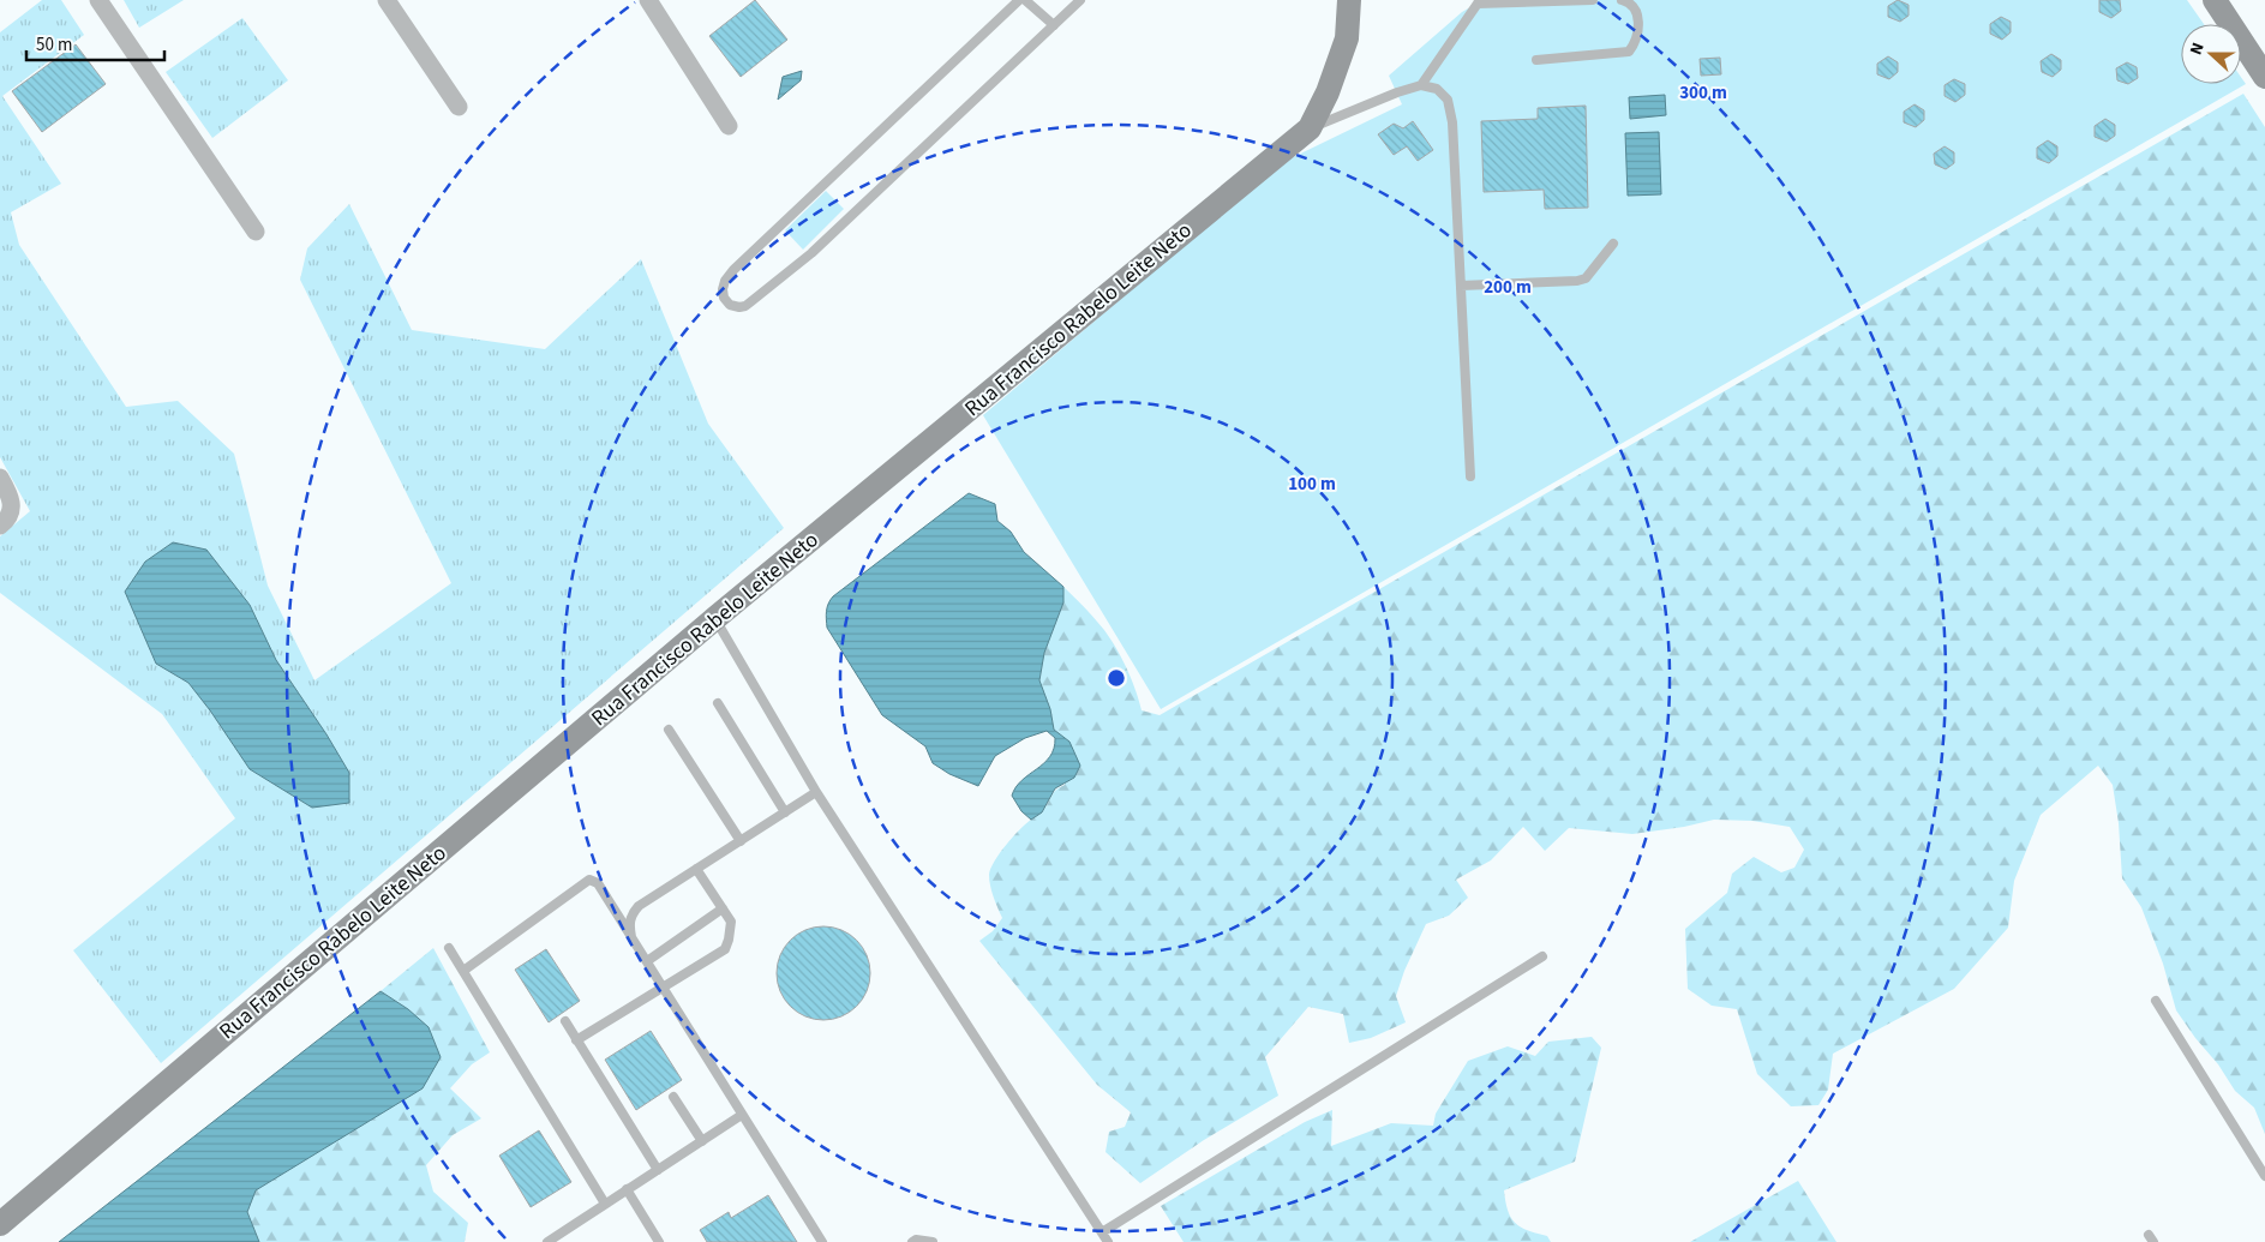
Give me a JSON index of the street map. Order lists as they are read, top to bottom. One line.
{"streets":{"street":["Rua Francisco Rabelo Leite Neto"]},"scale_bar":"50 m","north":"left","rings":["300 m","200 m","100 m"]}
